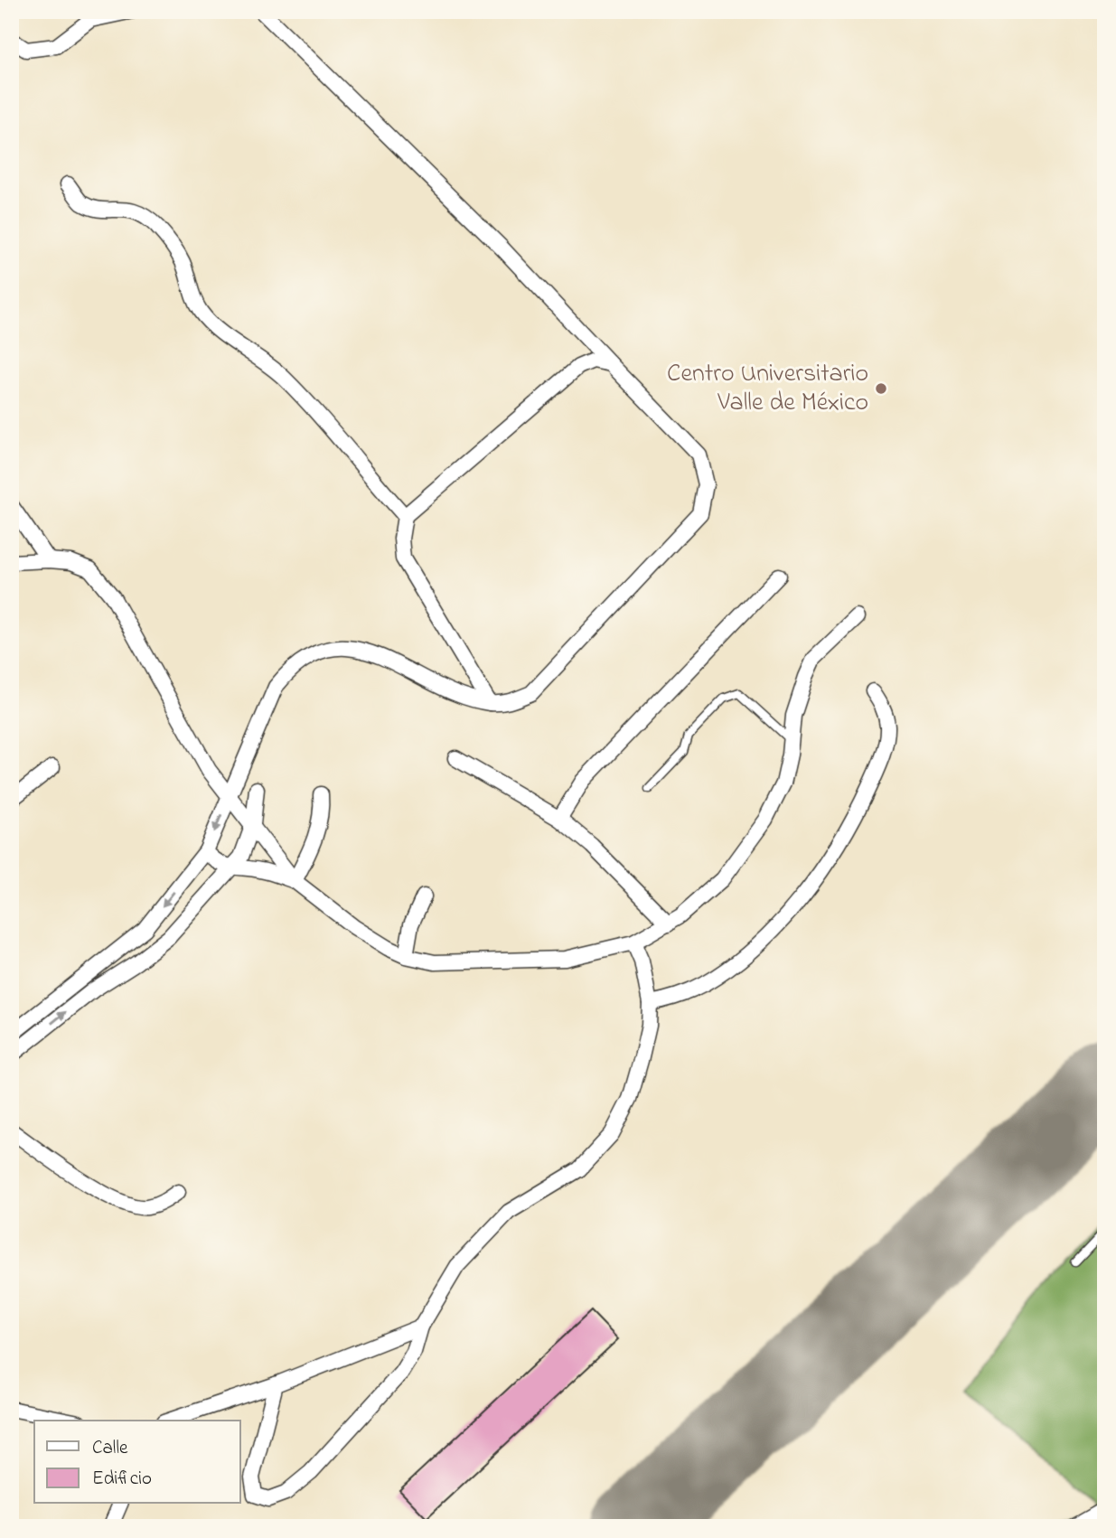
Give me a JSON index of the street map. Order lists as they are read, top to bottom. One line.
{"places":["Centro Universitario Valle de México"],"legend":["Calle","Edificio"]}
